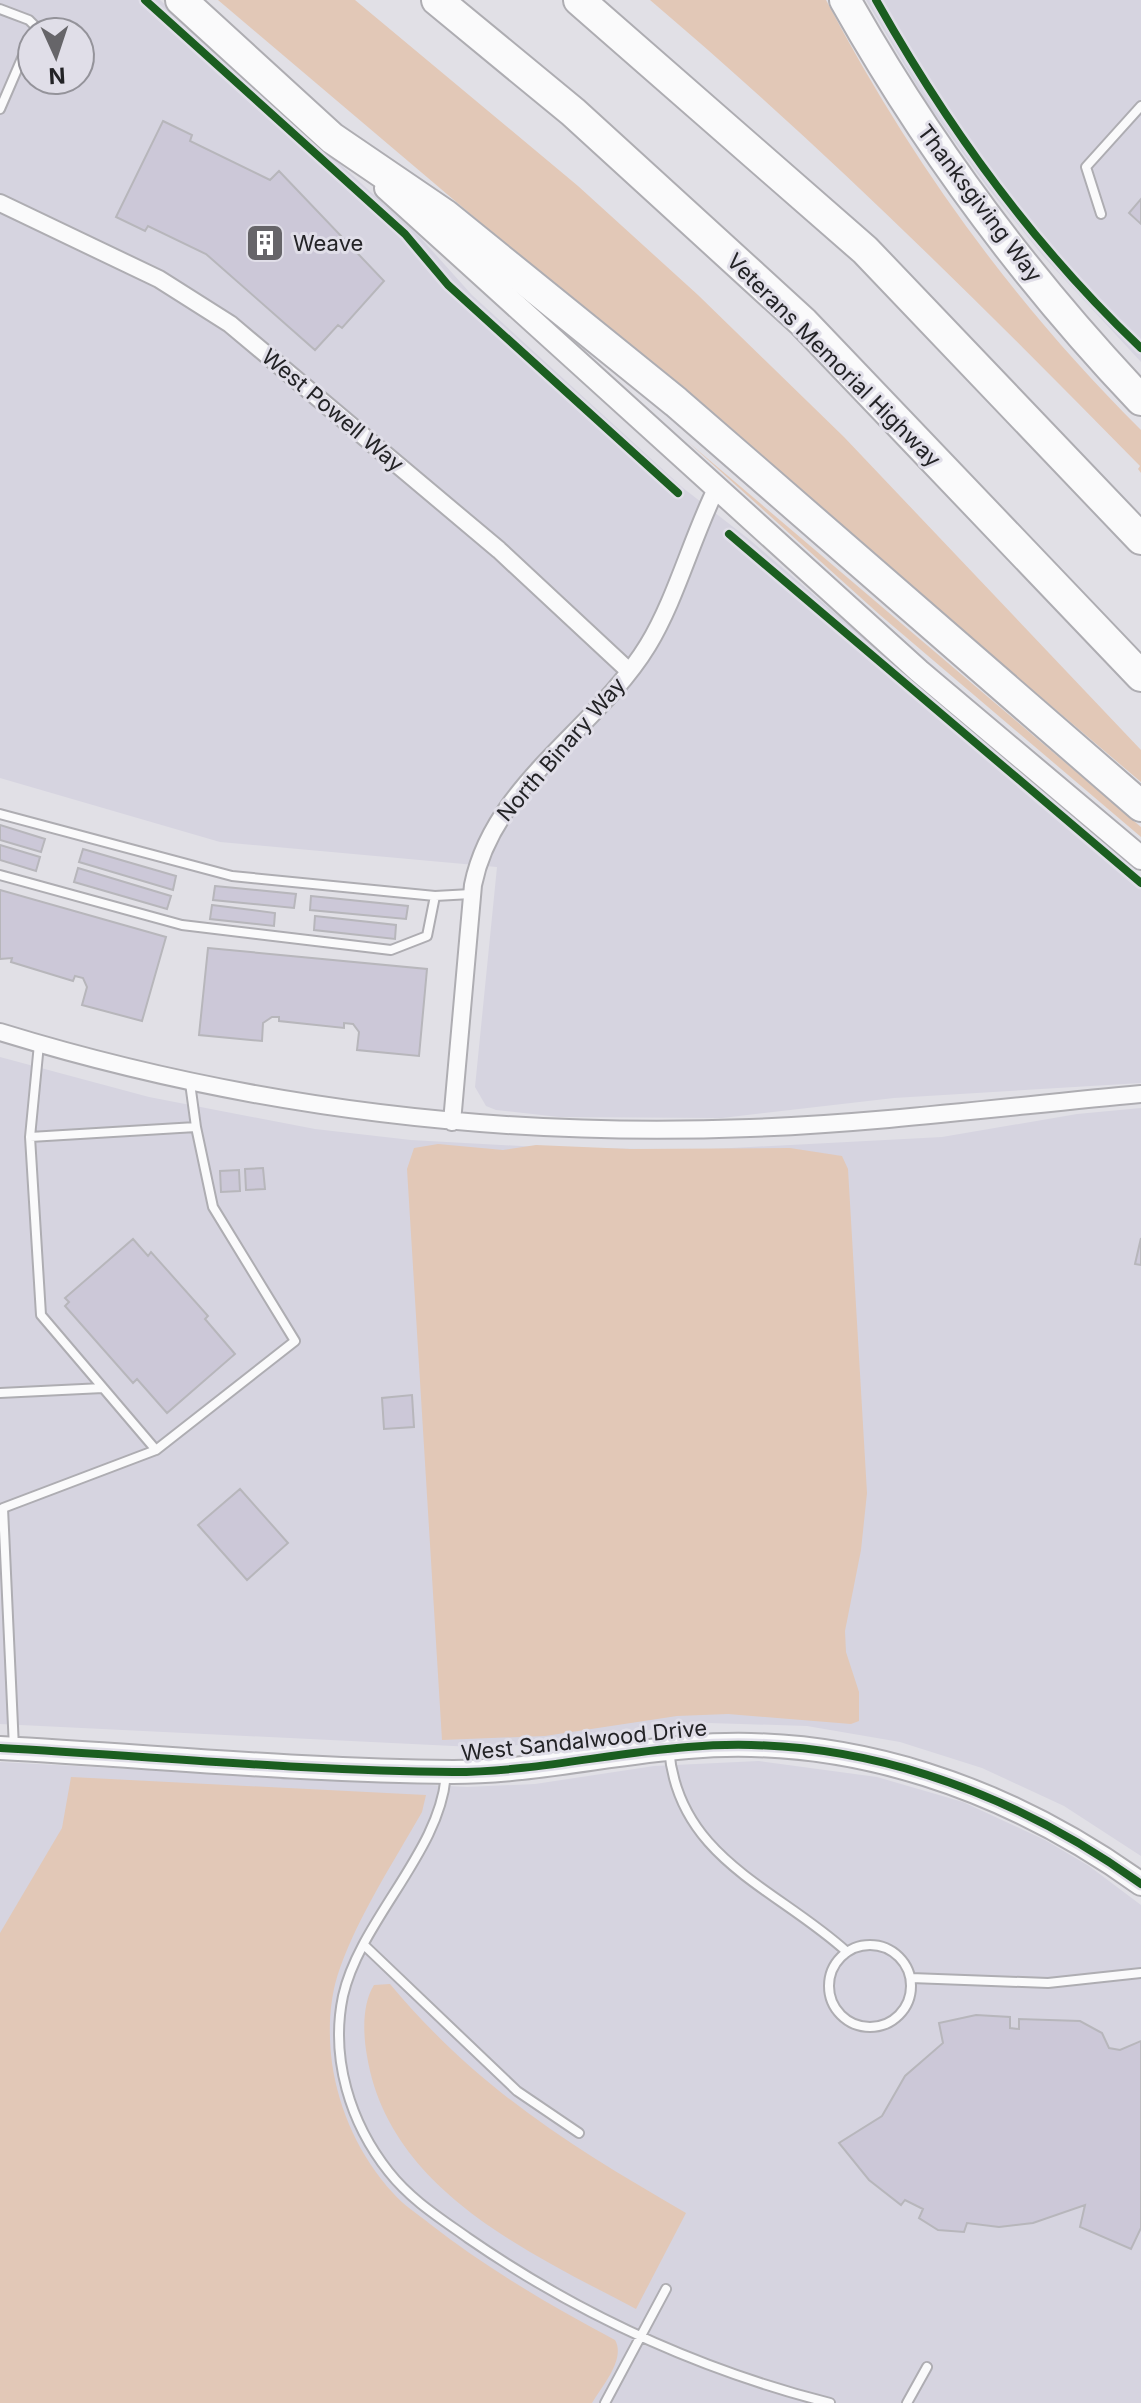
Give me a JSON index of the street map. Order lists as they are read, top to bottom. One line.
{"streets":{"highway":["Thanksgiving Way","Veterans Memorial Highway"],"main road":["West Sandalwood Drive"],"street":["West Powell Way","North Binary Way"]},"crossings":[["West Powell Way","North Binary Way"]],"places":{"building":["Weave"]},"north":"bottom"}
